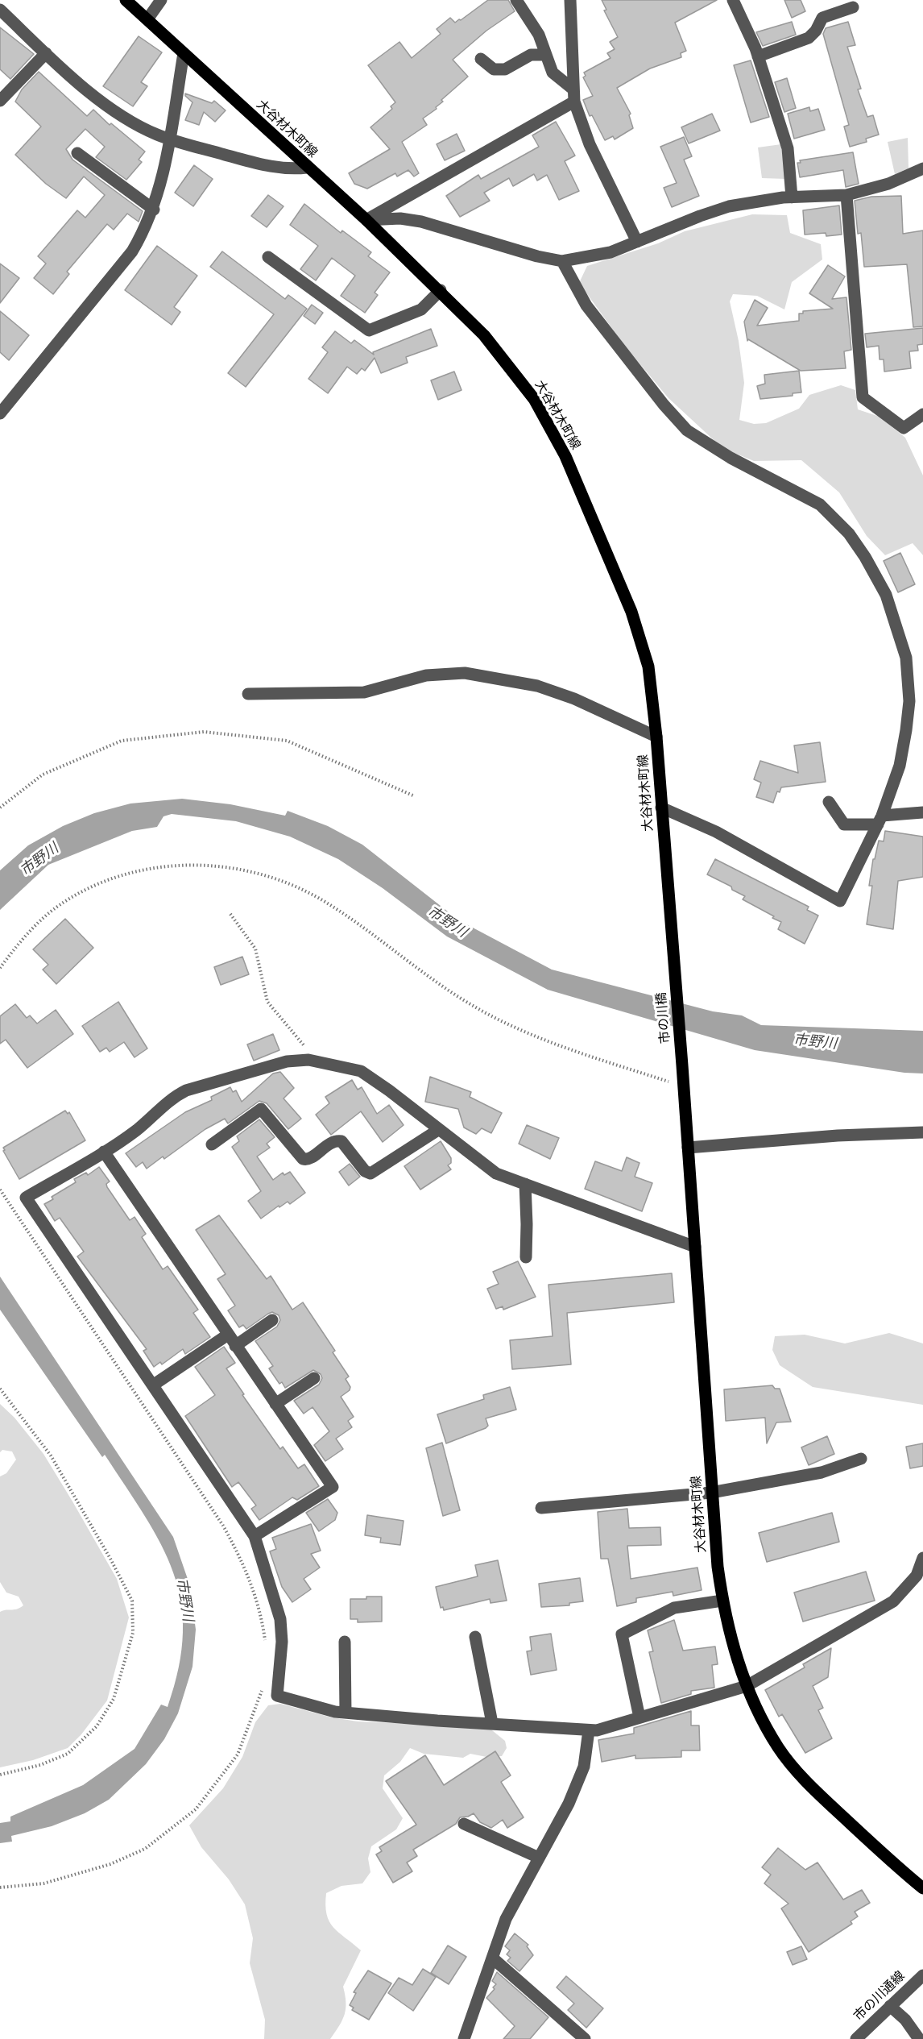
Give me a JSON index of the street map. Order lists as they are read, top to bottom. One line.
{"streets":{"main road":["大谷材木町線","市の川橋"],"street":["市の川通線"]},"crossings":[["大谷材木町線","市の川橋"]],"water":["市野川"]}
